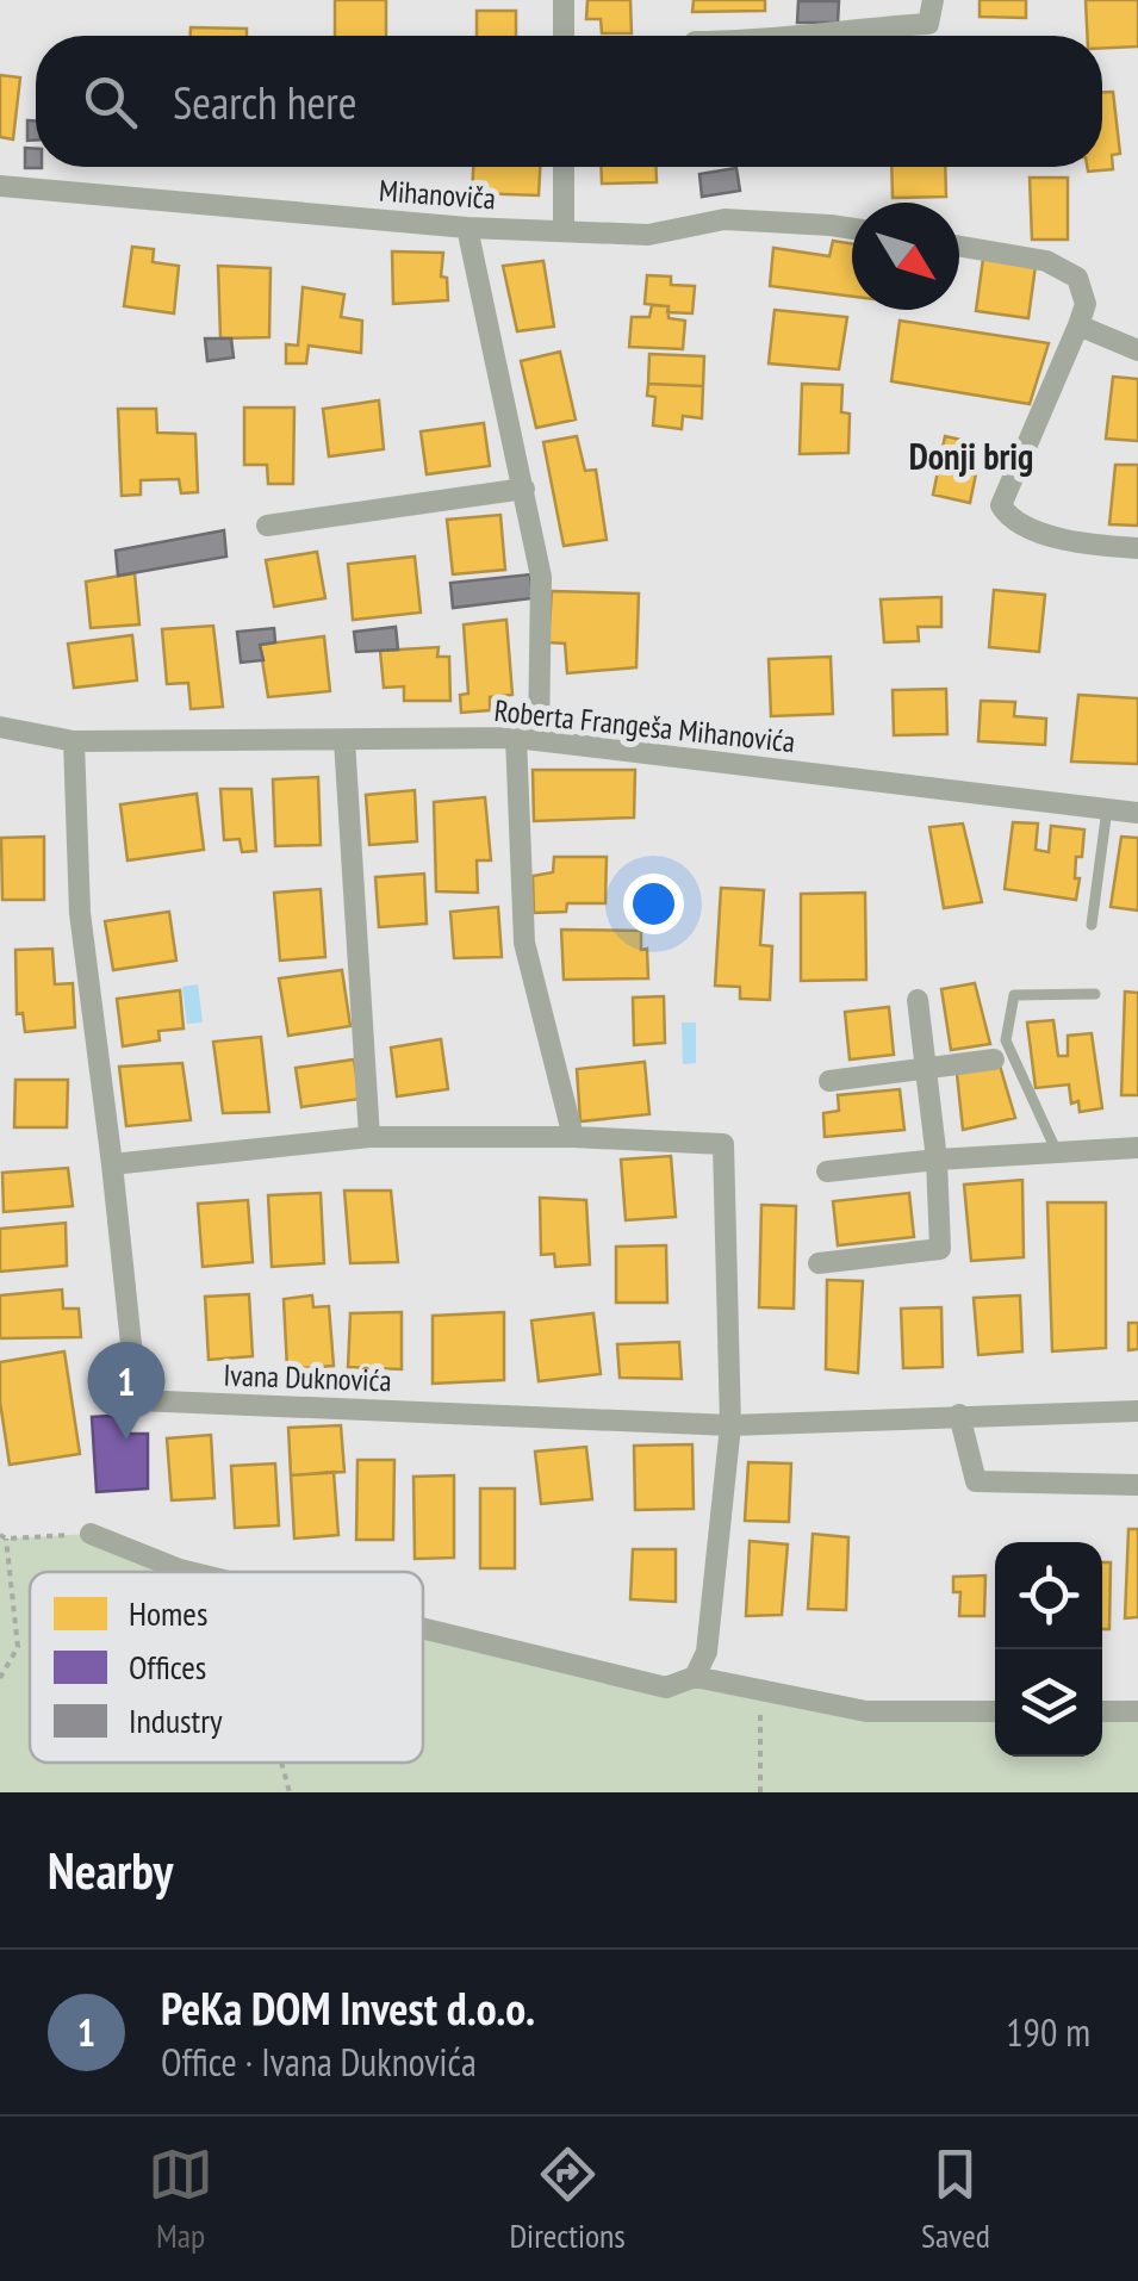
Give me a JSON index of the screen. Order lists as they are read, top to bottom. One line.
{"streets":{"street":["Mihanoviča","Roberta Frangeša Mihanovića","Ivana Duknovića"]},"crossings":[["Roberta Frangeša Mihanovića","Ivana Duknovića"]],"districts":["Donji brig"],"legend":["Homes","Offices","Industry"],"north":"bottom right","page":{"search":"Search here","pins":"1","heading":"Nearby","list":[{"mark":"1","name":"PeKa DOM Invest d.o.o.","note":"Office · Ivana Duknovića","value":"190 m"}],"nav":["Map","Directions","Saved"]}}
